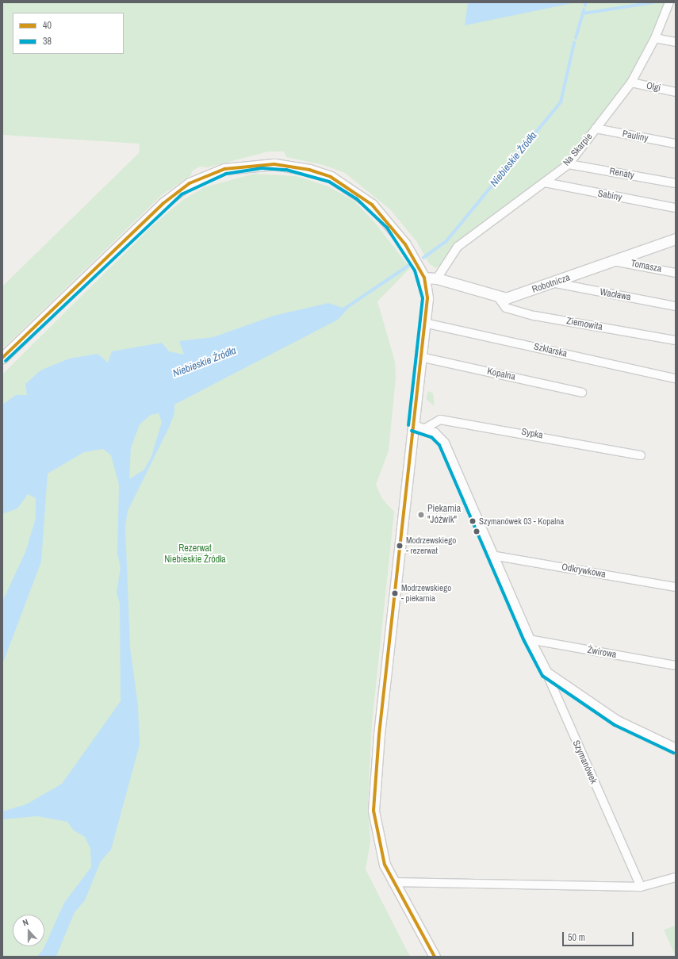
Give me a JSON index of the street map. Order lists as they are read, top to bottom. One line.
{"streets":{"street":["Olgi","Pauliny","Na Skarpie","Renaty","Sabiny","Tomasza","Robotnicza","Wacława","Ziemowita","Szklarska","Kopalna","Sypka","Odkrywkowa","Żwirowa","Szymanówek"]},"crossings":[["Olgi","Na Skarpie"],["Pauliny","Na Skarpie"],["Na Skarpie","Renaty"],["Na Skarpie","Sabiny"],["Na Skarpie","Robotnicza"],["Tomasza","Robotnicza"],["Robotnicza","Wacława"],["Robotnicza","Ziemowita"],["Sypka","Szymanówek"],["Odkrywkowa","Szymanówek"],["Żwirowa","Szymanówek"]],"water":["Niebieskie Źródła"],"parks":["Rezerwat Niebieskie Źródła"],"places":["Piekarnia \"Jóźwik\"","Szymanówek 03 - Kopalna","Modrzewskiego - rezerwat","Modrzewskiego - piekarnia"],"lines":["transit line 40","transit line 38"],"legend":["40","38"],"scale_bar":"50 m","north":"top"}
